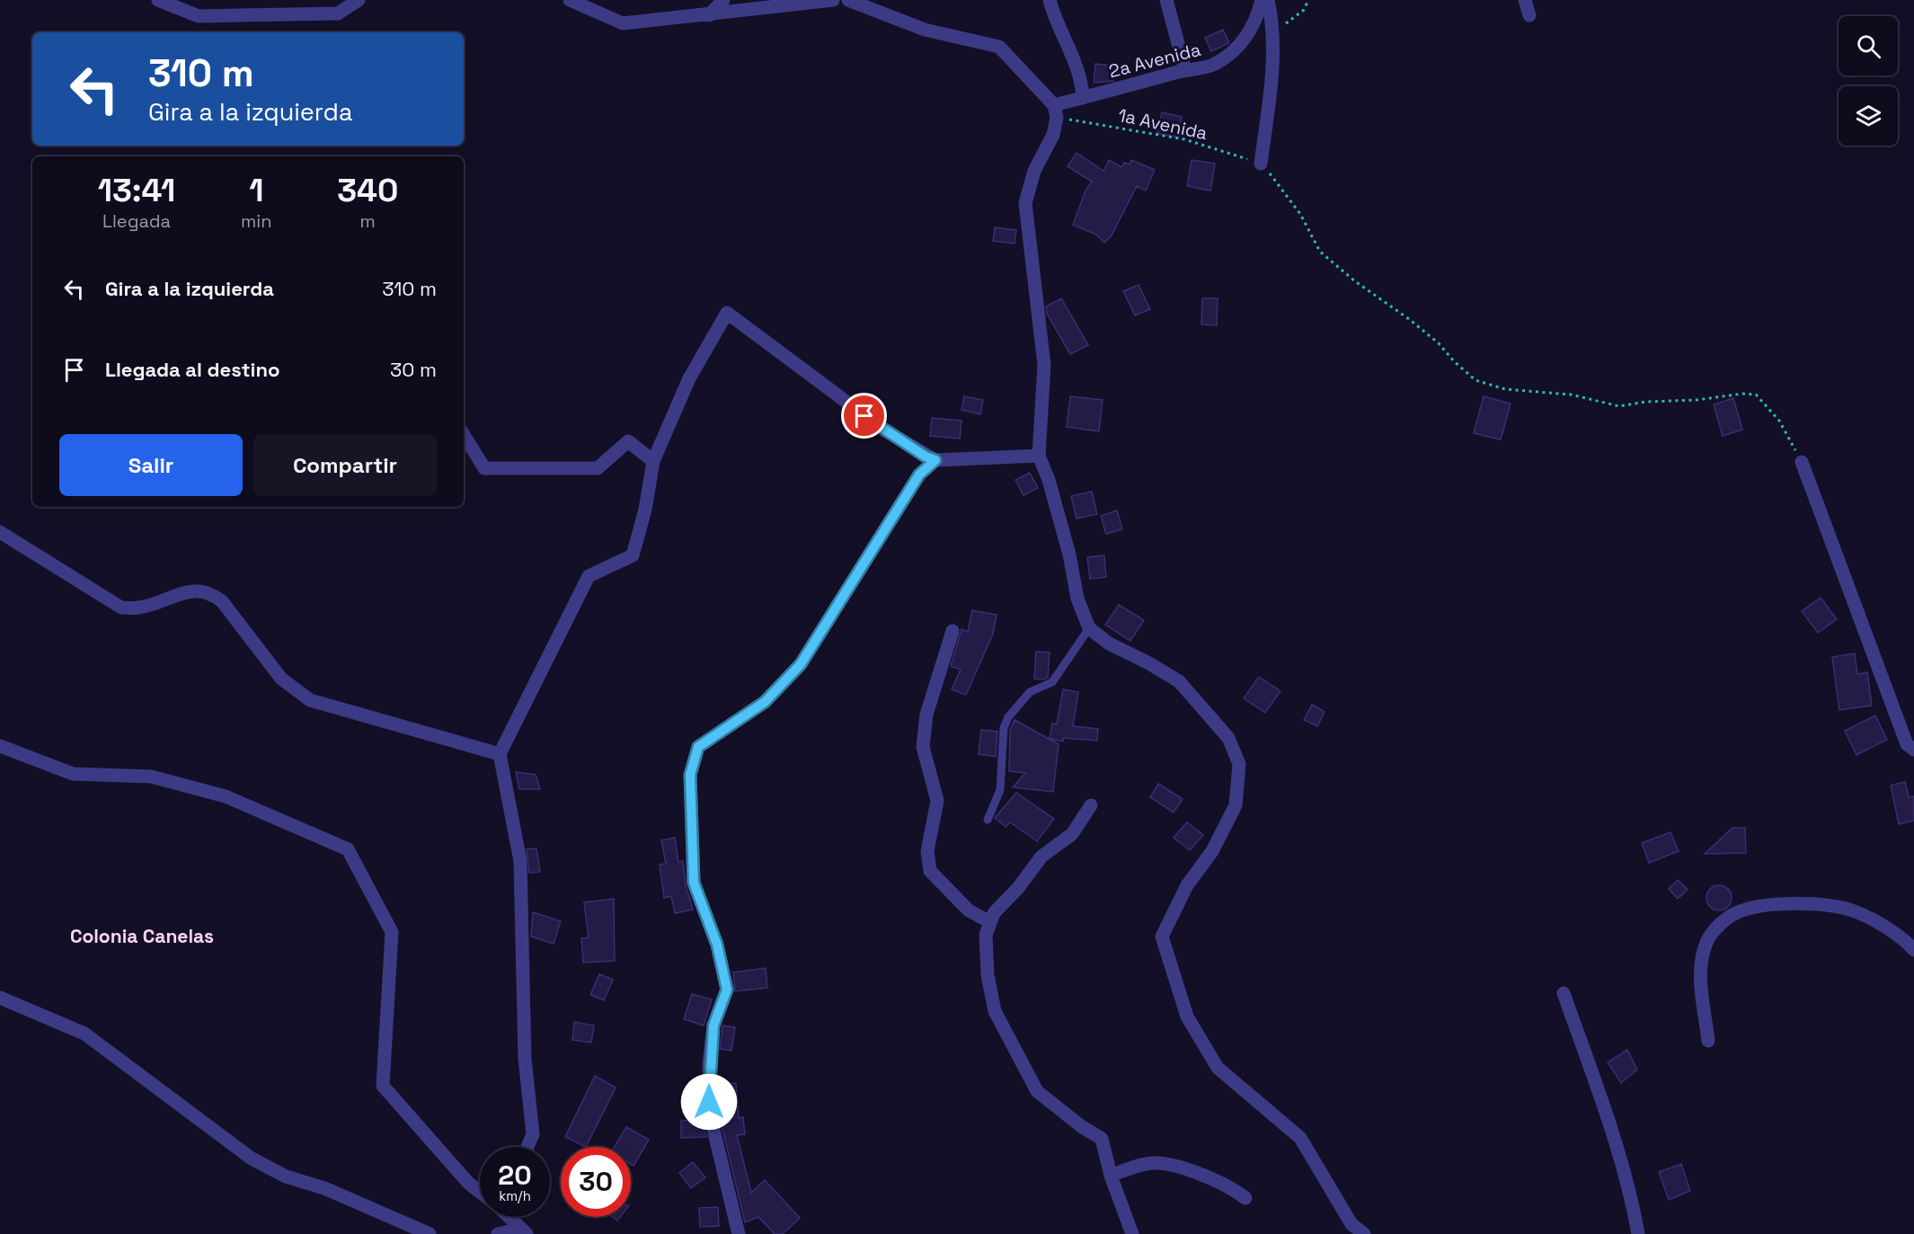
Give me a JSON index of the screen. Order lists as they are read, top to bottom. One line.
{"streets":{"street":["2a Avenida"],"path":["1a Avenida"]},"crossings":[["2a Avenida","1a Avenida"]],"districts":["Colonia Canelas"],"page":{"turn":["310 m","Gira a la izquierda"],"eta":["13:41","Llegada","1","min","340","m"],"list":[{"name":"Gira a la izquierda","value":"310 m"},{"name":"Llegada al destino","value":"30 m"}],"buttons":["Salir","Compartir"],"speed":"20 km/h","limit":"30"}}
